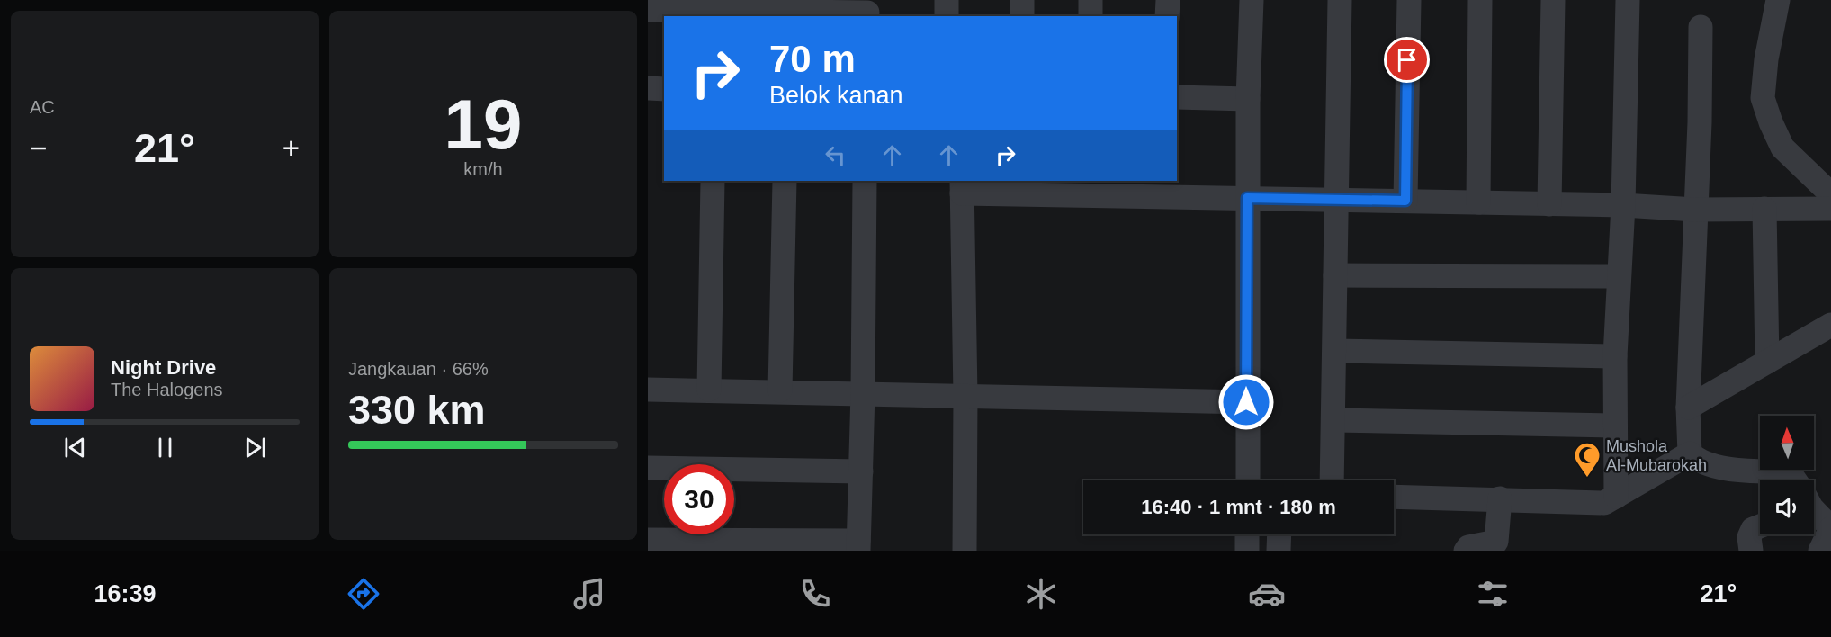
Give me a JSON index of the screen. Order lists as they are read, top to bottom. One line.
{"places":{"mosque":["Mushola Al-Mubarokah"]},"north":"top","page":{"tile":["AC",["19","km/h"],["Jangkauan · 66%","330 km"]],"turn":["70 m","Belok kanan"],"heat":["−","21°","+"],"song":["Night Drive","The Halogens"],"limit":"30","trip":"16:40 · 1 mnt · 180 m","tabs":["16:39","21°"]}}
